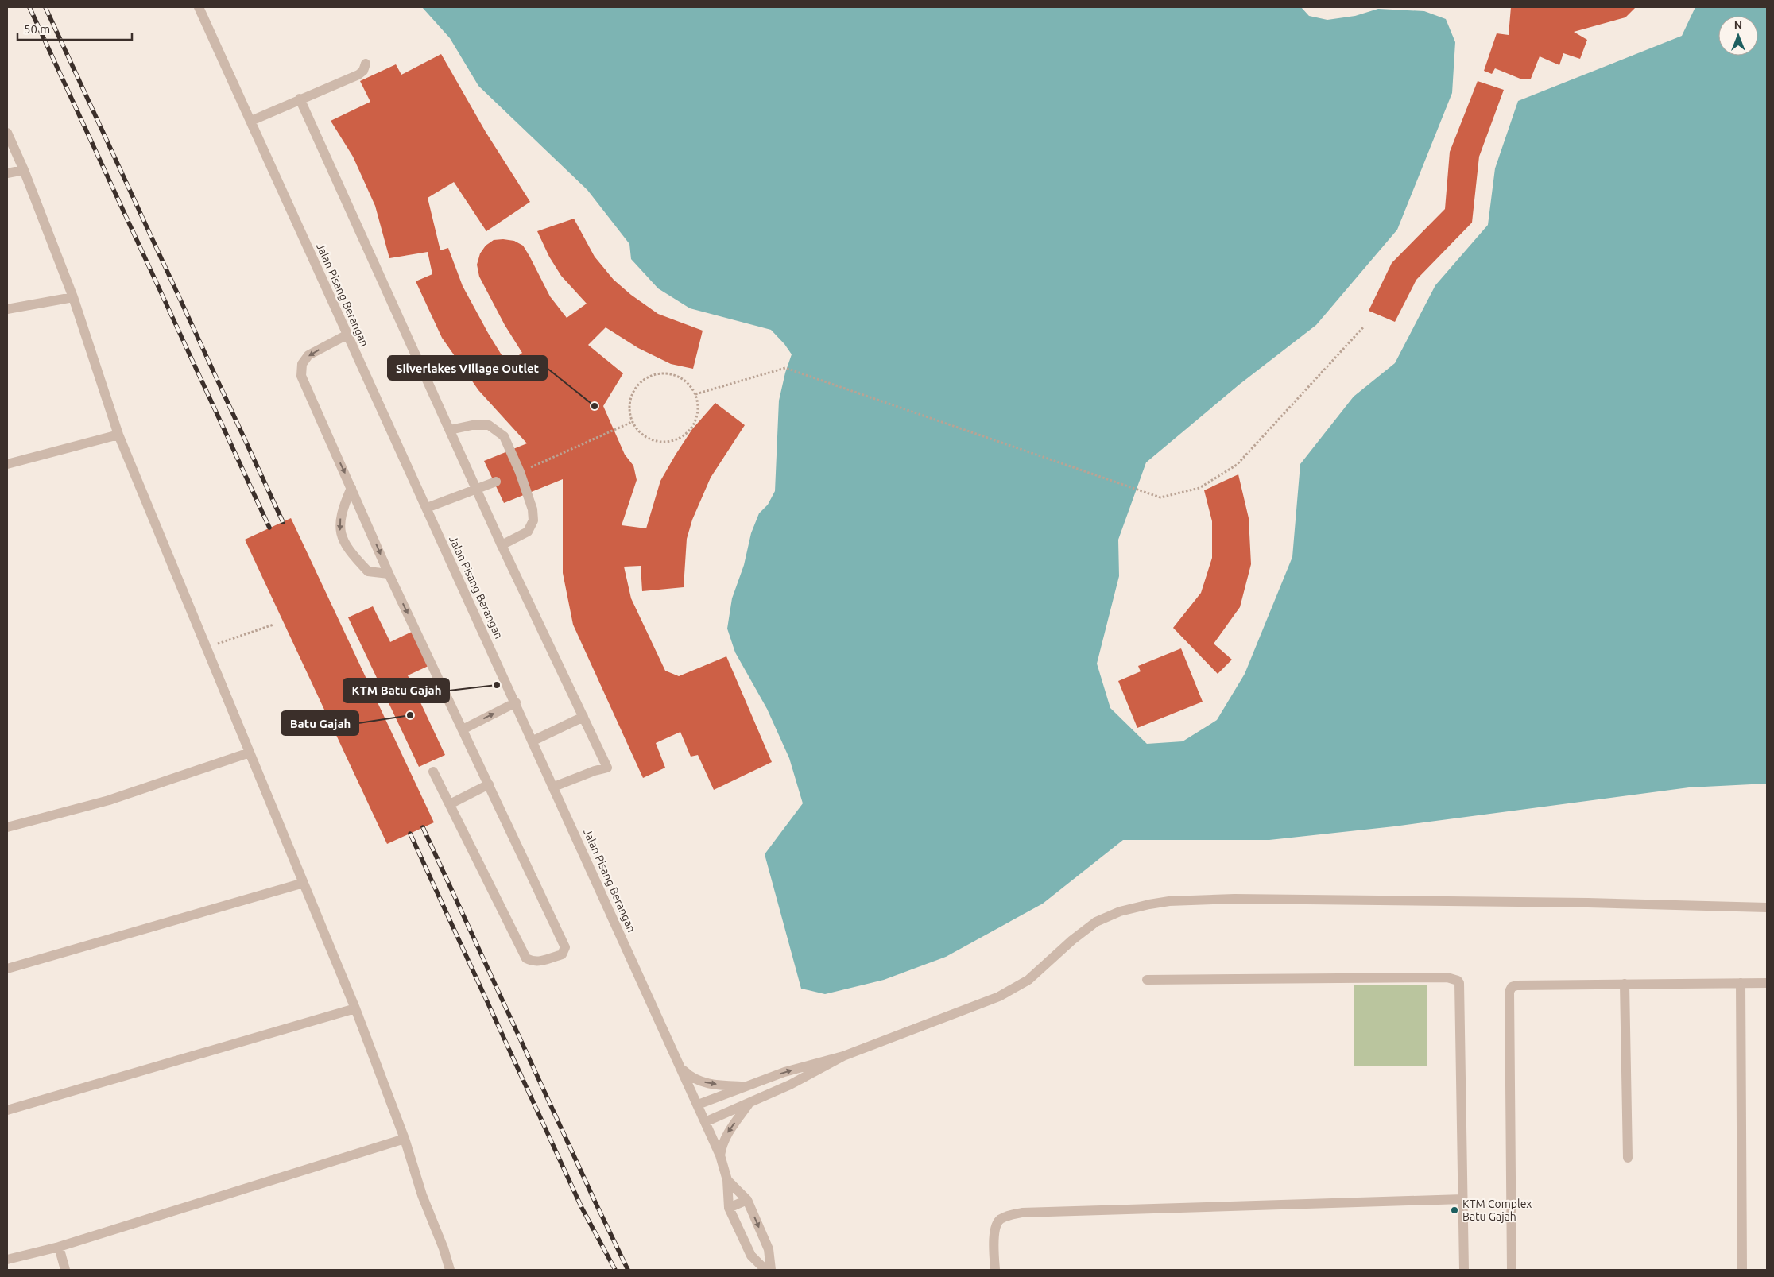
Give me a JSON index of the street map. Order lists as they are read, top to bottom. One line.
{"streets":{"street":["Jalan Pisang Berangan"]},"places":["Silverlakes Village Outlet","KTM Batu Gajah","Batu Gajah","KTM Complex Batu Gajah"],"scale_bar":"50 m","north":"top"}
